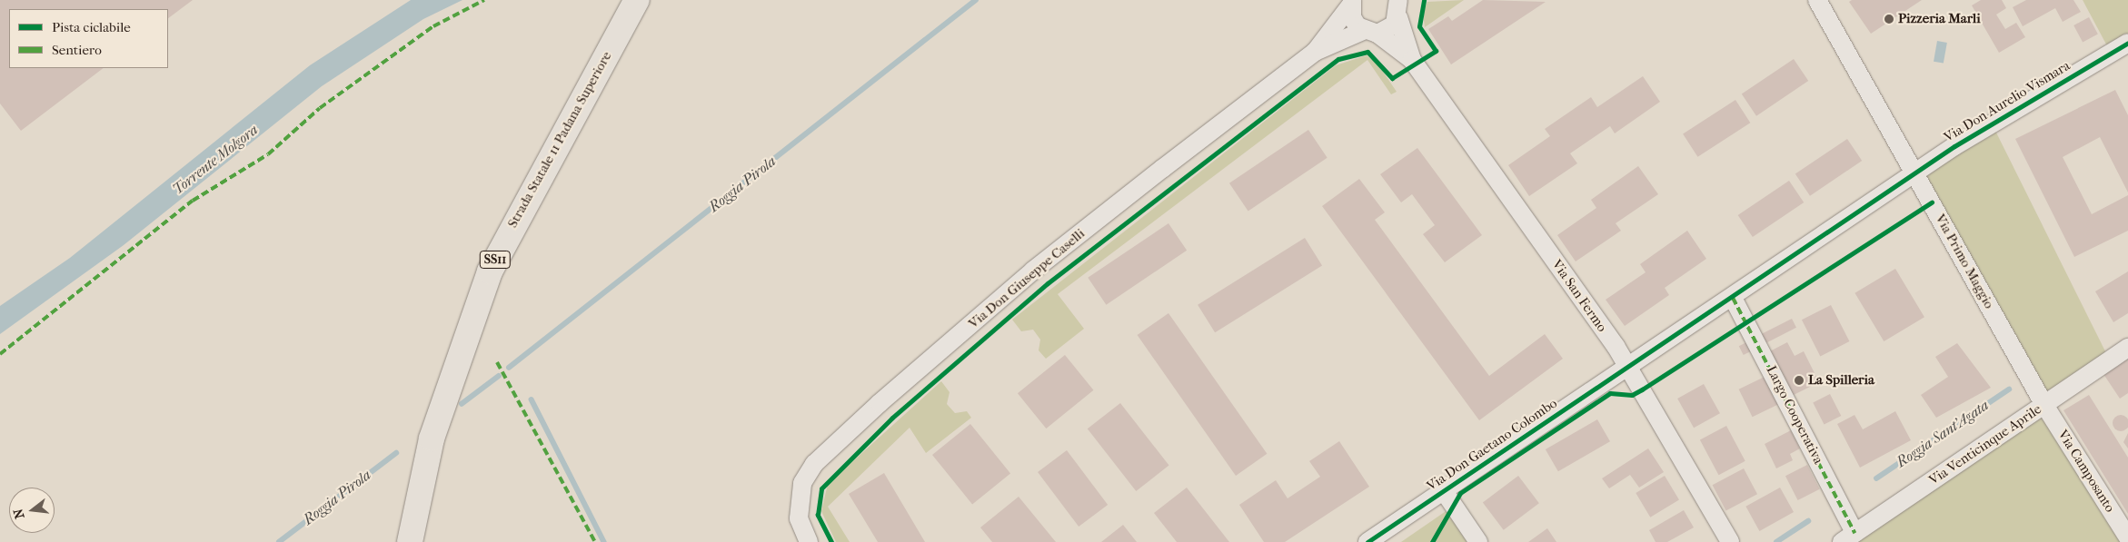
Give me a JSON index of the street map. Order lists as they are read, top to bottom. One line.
{"streets":{"main road":["Strada Statale 11 Padana Superiore","SS11"],"street":["Via Don Aurelio Vismara","Via Primo Maggio","Via Don Giuseppe Caselli","Via San Fermo","Largo Cooperativa","Via Don Gaetano Colombo","Via Venticinque Aprile","Via Camposanto"]},"crossings":[["Via Don Aurelio Vismara","Via Primo Maggio"],["Via Don Aurelio Vismara","Via San Fermo"],["Via Don Aurelio Vismara","Largo Cooperativa"],["Via Don Aurelio Vismara","Via Don Gaetano Colombo"],["Via Primo Maggio","Via Venticinque Aprile"],["Via Primo Maggio","Via Camposanto"],["Via San Fermo","Via Don Gaetano Colombo"],["Largo Cooperativa","Via Venticinque Aprile"],["Via Venticinque Aprile","Via Camposanto"]],"water":["Torrente Molgora","Roggia Pirola","Roggia Sant'Agata"],"places":["Pizzeria Marli","La Spilleria"],"legend":["Pista ciclabile","Sentiero"],"north":"left"}
